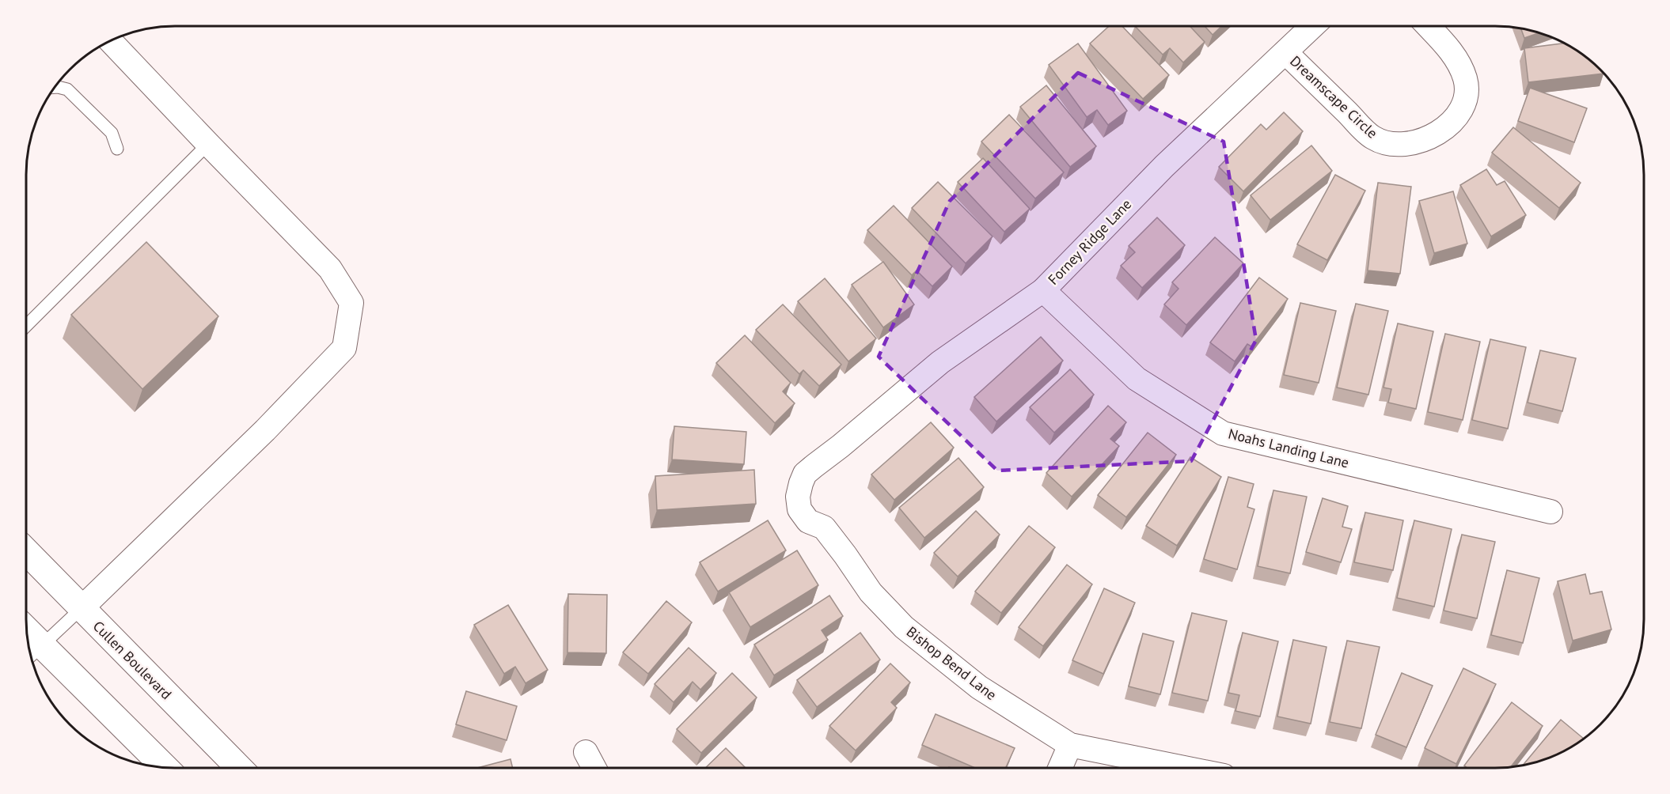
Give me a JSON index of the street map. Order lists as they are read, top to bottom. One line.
{"streets":{"main road":["Cullen Boulevard"],"street":["Dreamscape Circle","Forney Ridge Lane","Noahs Landing Lane","Bishop Bend Lane"]},"crossings":[["Dreamscape Circle","Forney Ridge Lane"],["Forney Ridge Lane","Noahs Landing Lane"],["Forney Ridge Lane","Bishop Bend Lane"]]}
